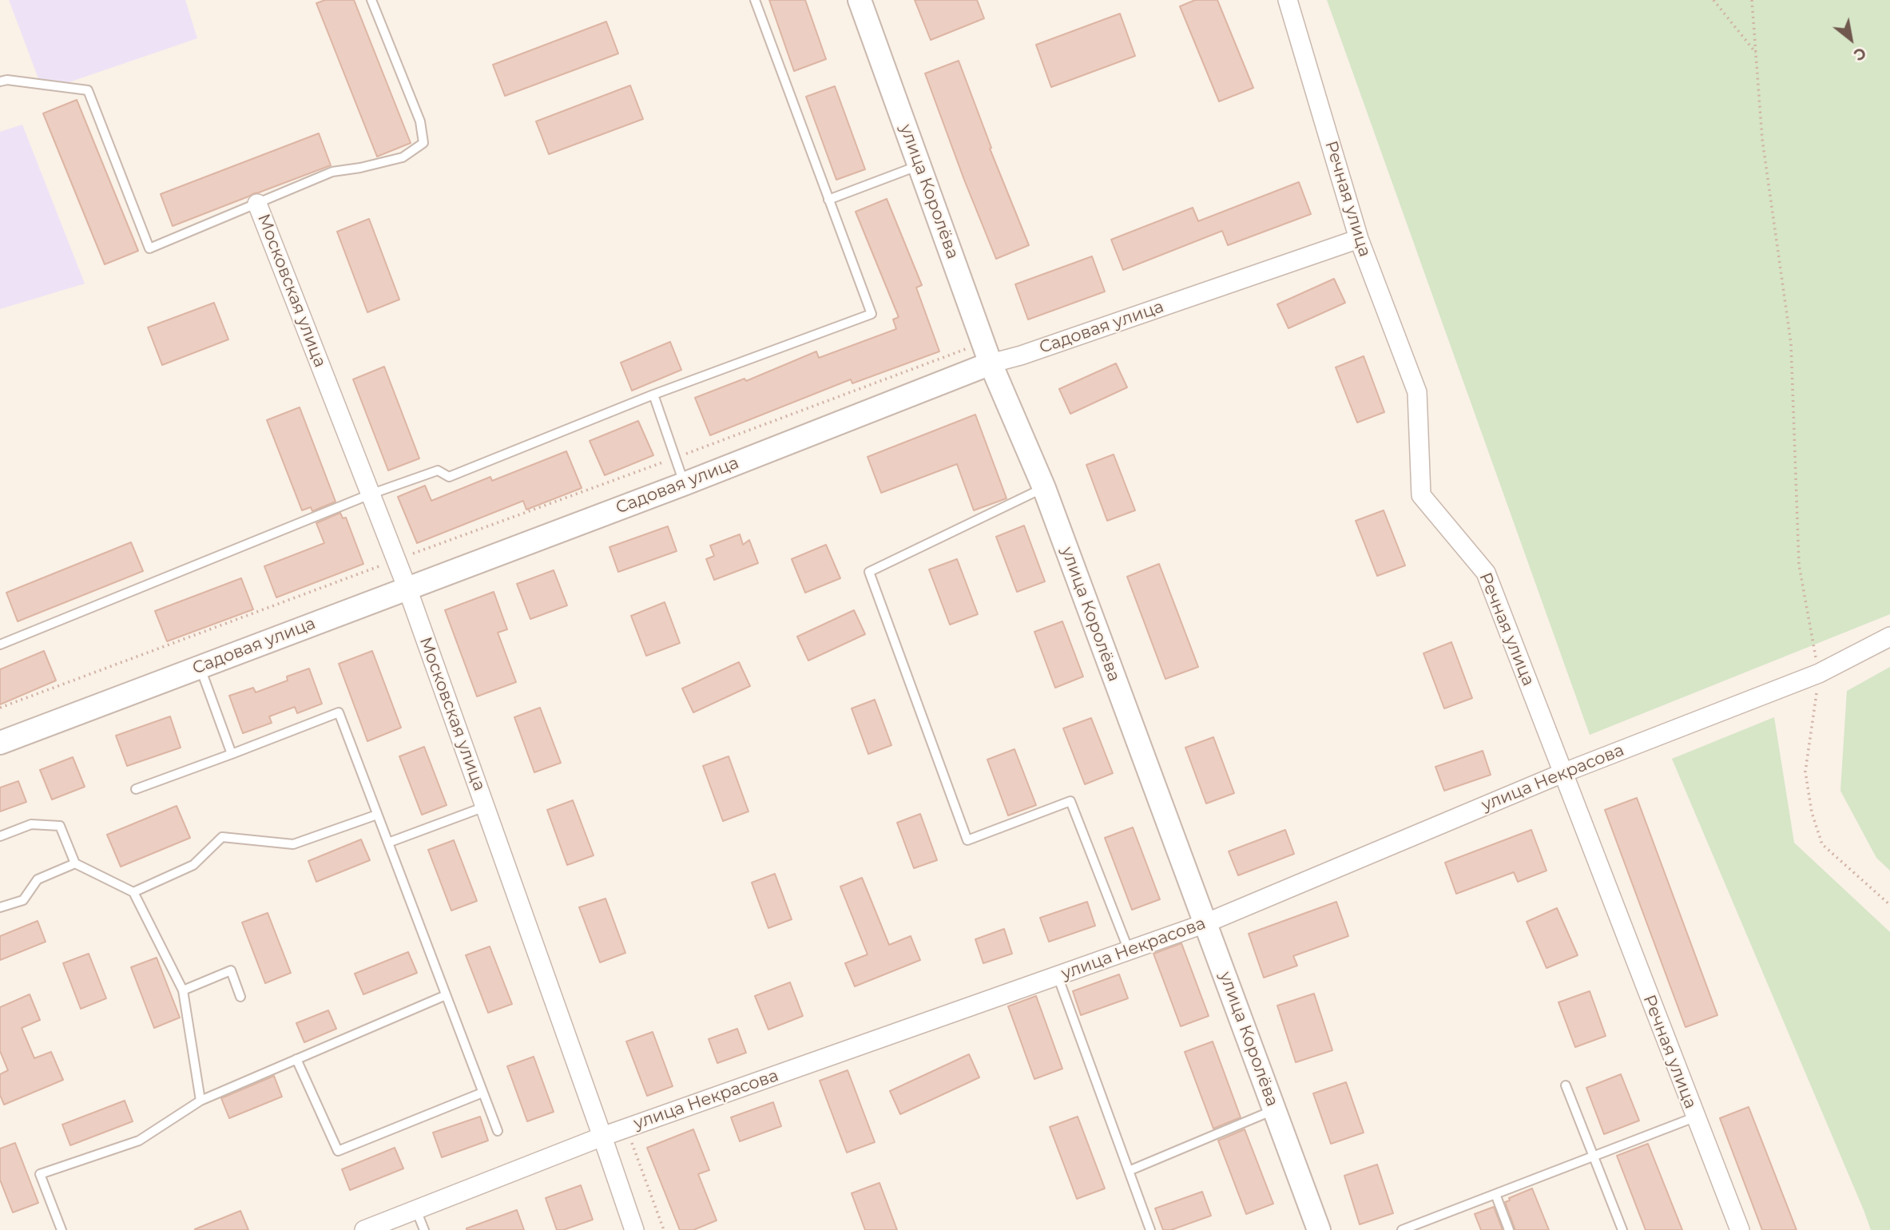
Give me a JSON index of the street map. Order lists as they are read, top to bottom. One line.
{"streets":{"street":["улица Королёва","Речная улица","Московская улица","Садовая улица","улица Некрасова"]},"crossings":[["улица Королёва","Садовая улица"],["улица Королёва","улица Некрасова"],["Речная улица","Садовая улица"],["Речная улица","улица Некрасова"],["Московская улица","Садовая улица"],["Московская улица","улица Некрасова"]],"north":"bottom right"}
